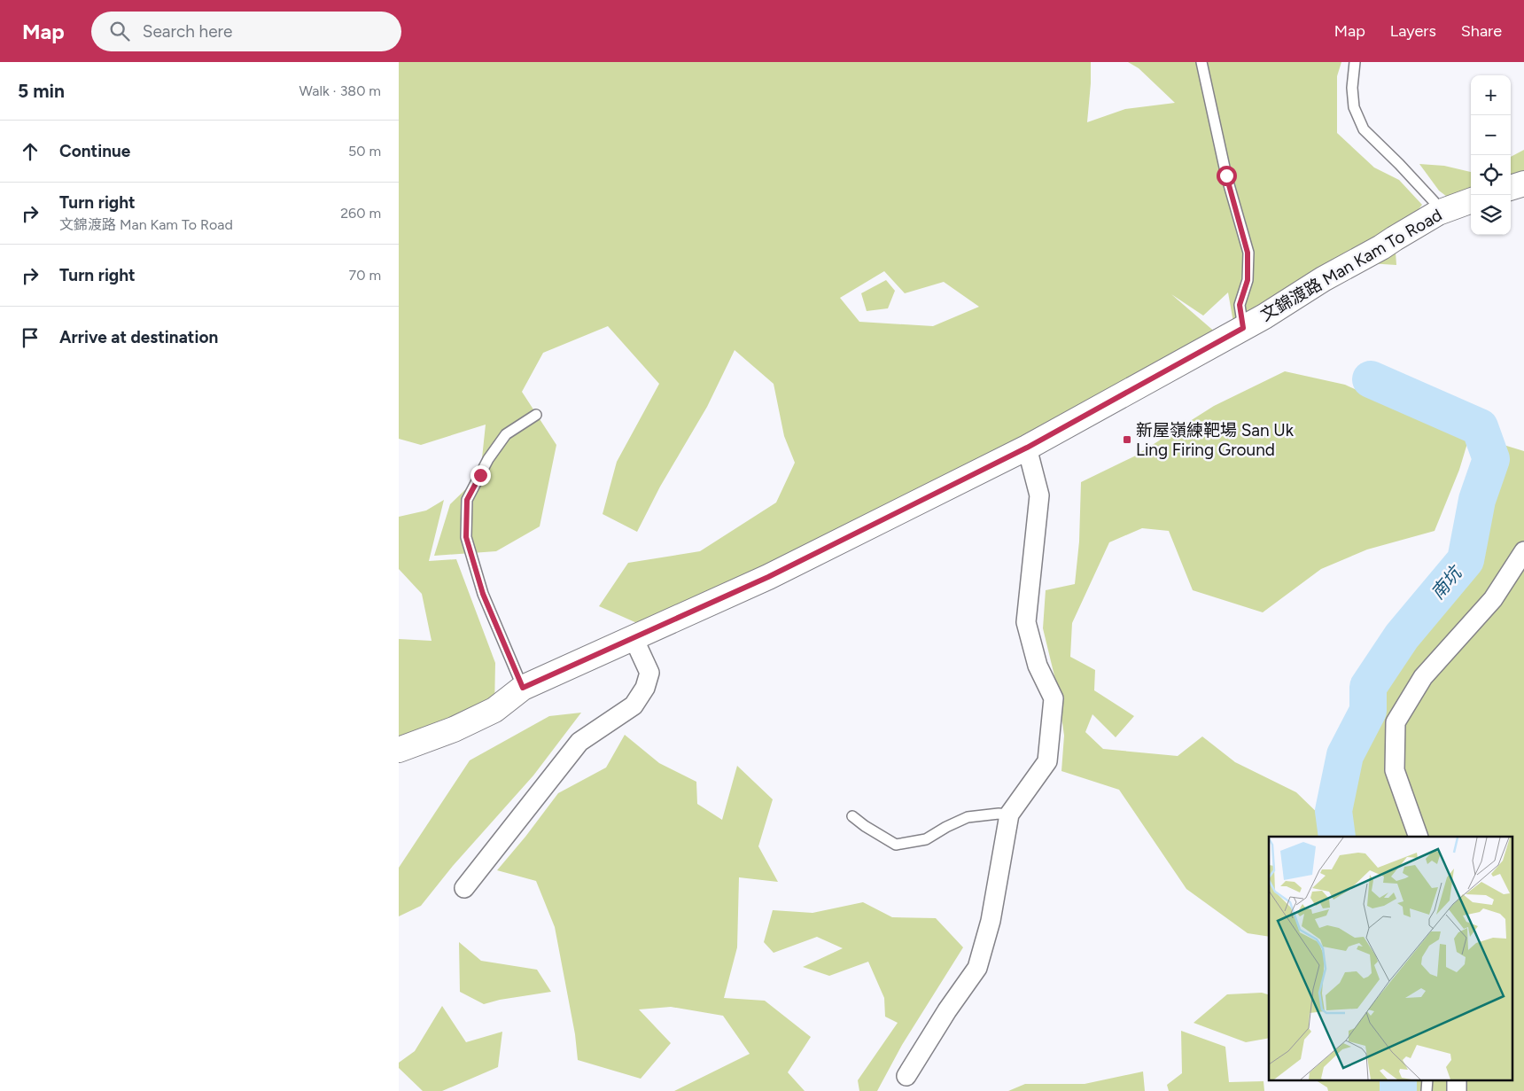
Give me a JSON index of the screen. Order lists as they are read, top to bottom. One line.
{"streets":{"main road":["文錦渡路 Man Kam To Road"]},"water":["南坑"],"places":{"transit":["新屋嶺練靶場 San Uk Ling Firing Ground"]},"page":{"header":"Map","search":"Search here","nav":["Map","Layers","Share"],"heading":["5 min","Walk · 380 m"],"map_buttons":["+","−"],"list":[["Continue","50 m"],["Turn right","文錦渡路 Man Kam To Road","260 m"],["Turn right","70 m"],"Arrive at destination"]}}
